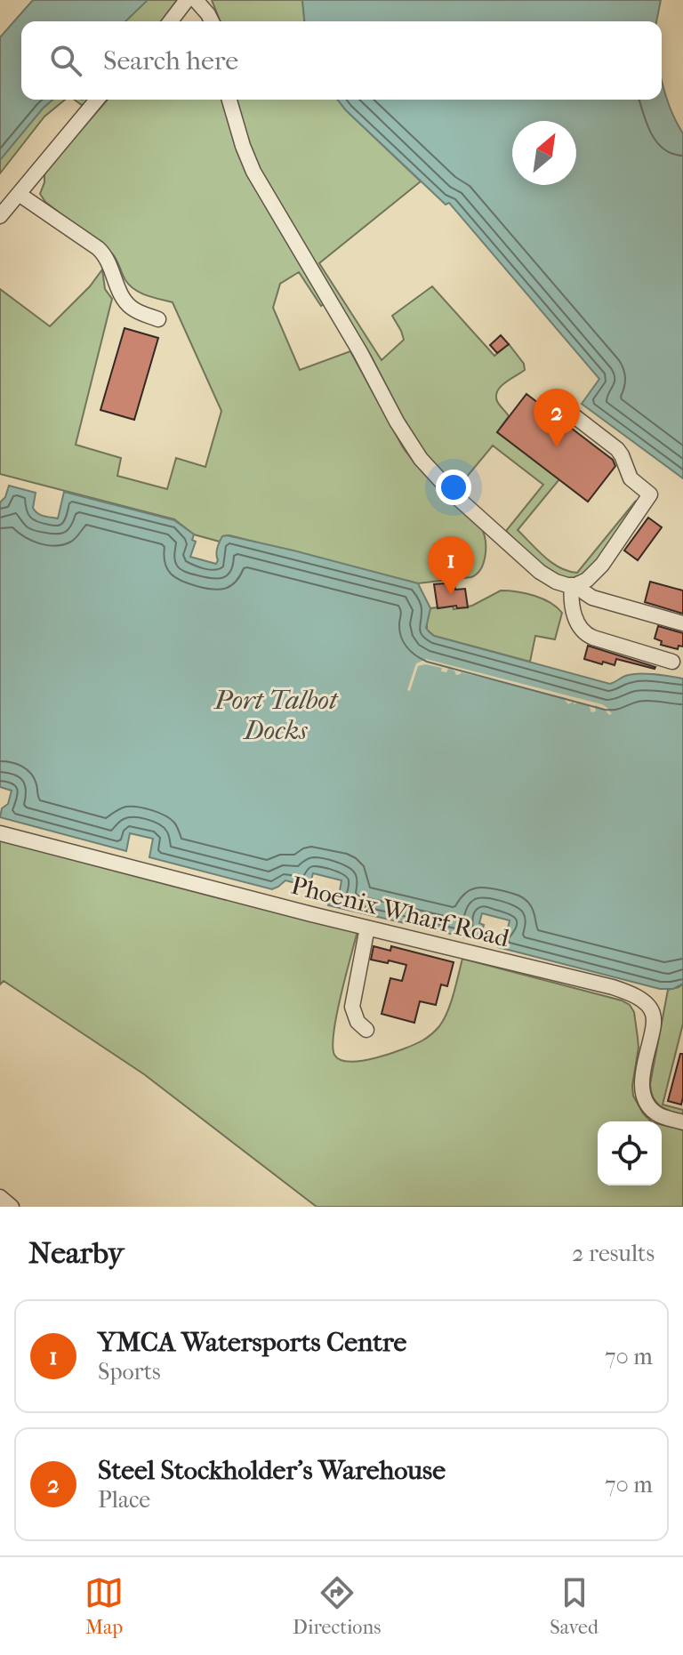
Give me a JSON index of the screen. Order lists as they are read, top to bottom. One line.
{"streets":{"lane":["Phoenix Wharf Road"]},"water":["Port Talbot Docks"],"north":"top right","page":{"search":"Search here","pins":["2","1"],"heading":["Nearby","2 results"],"list":[{"mark":"1","name":"YMCA Watersports Centre","note":"Sports","value":"70 m"},{"mark":"2","name":"Steel Stockholder's Warehouse","note":"Place","value":"70 m"}],"nav":["Map","Directions","Saved"]}}
